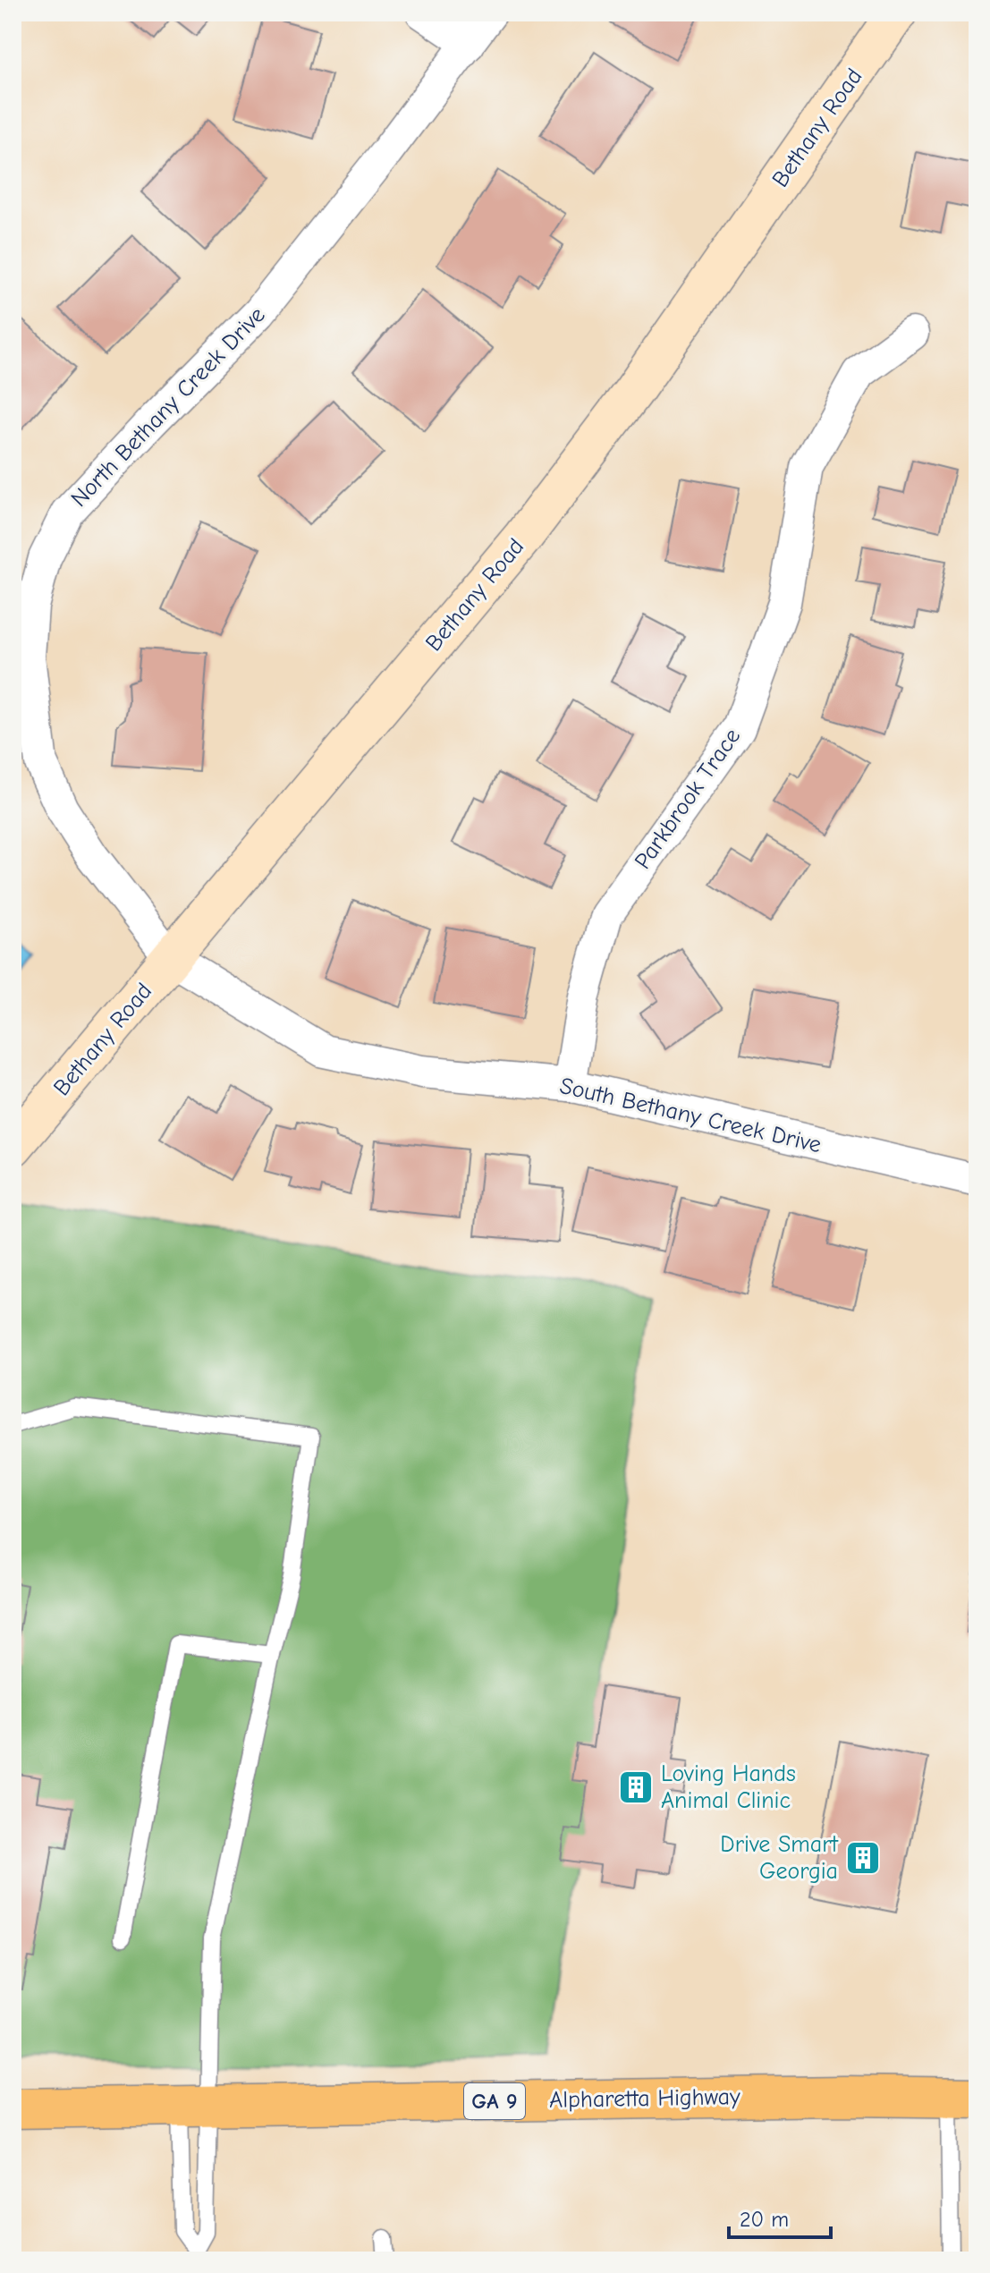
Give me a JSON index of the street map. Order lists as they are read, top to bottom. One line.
{"streets":{"main road":["Alpharetta Highway","GA 9"],"street":["Bethany Road","North Bethany Creek Drive","Parkbrook Trace","South Bethany Creek Drive"]},"crossings":[["Bethany Road","North Bethany Creek Drive"],["Bethany Road","South Bethany Creek Drive"],["North Bethany Creek Drive","South Bethany Creek Drive"],["Parkbrook Trace","South Bethany Creek Drive"]],"places":{"building":["Loving Hands Animal Clinic","Drive Smart Georgia"]},"scale_bar":"20 m"}
